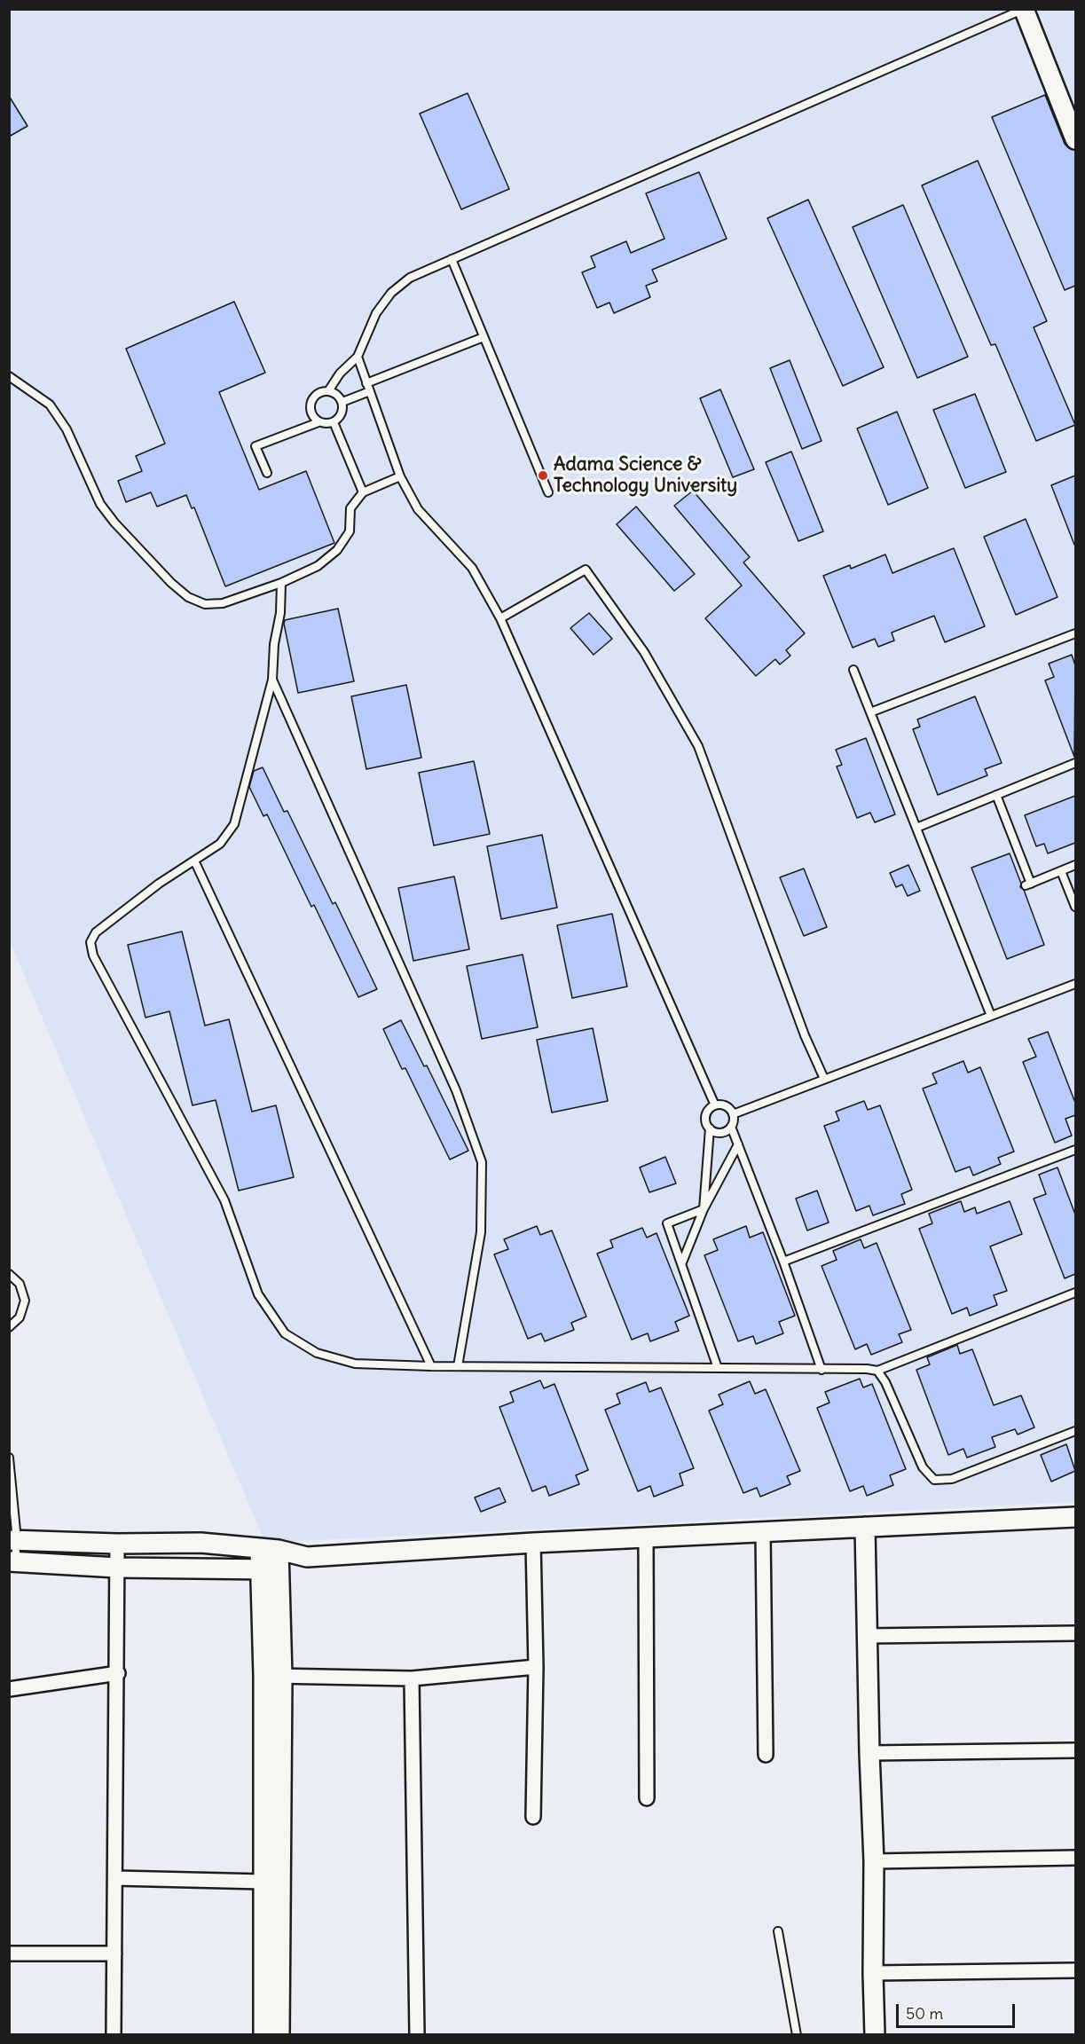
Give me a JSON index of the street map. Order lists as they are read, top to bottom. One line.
{"places":["Adama Science & Technology University"],"scale_bar":"50 m"}
